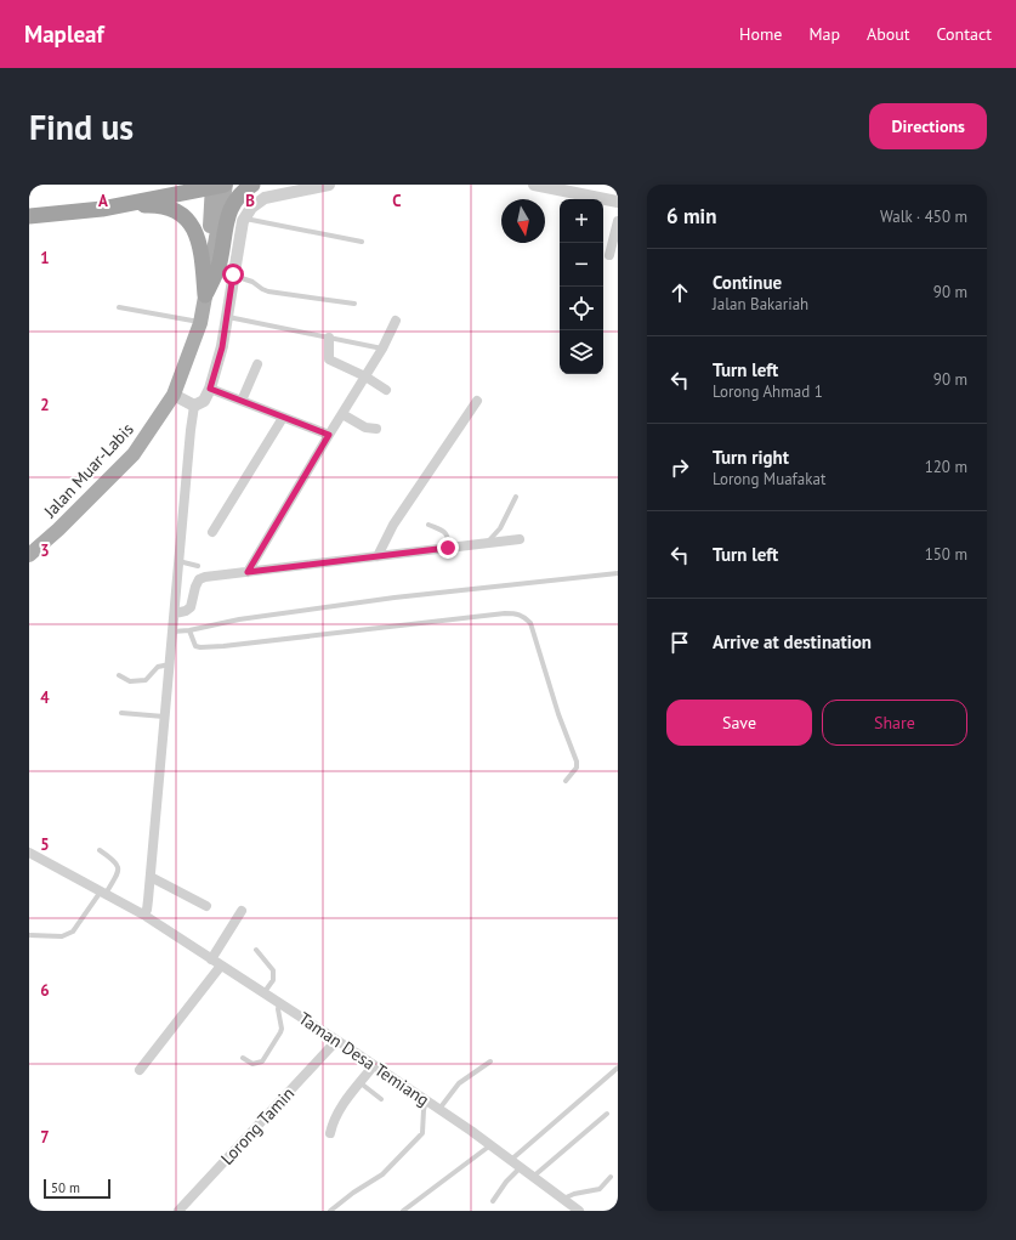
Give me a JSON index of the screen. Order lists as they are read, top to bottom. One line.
{"streets":{"main road":["Jalan Muar-Labis"],"street":["Taman Desa Temiang","Lorong Tamin"]},"crossings":[["Taman Desa Temiang","Lorong Tamin"]],"scale_bar":"50 m","north":"bottom","page":{"header":"Mapleaf","nav":["Home","Map","About","Contact"],"buttons":["Directions",["Save","Share"]],"title":"Find us","heading":["6 min","Walk · 450 m"],"map_buttons":["+","−"],"list":[["Continue","Jalan Bakariah","90 m"],["Turn left","Lorong Ahmad 1","90 m"],["Turn right","Lorong Muafakat","120 m"],["Turn left","150 m"],"Arrive at destination"],"scale":"50 m"},"grid":{"columns":["A","B","C"],"rows":["1","2","3","4","5","6","7"]}}
